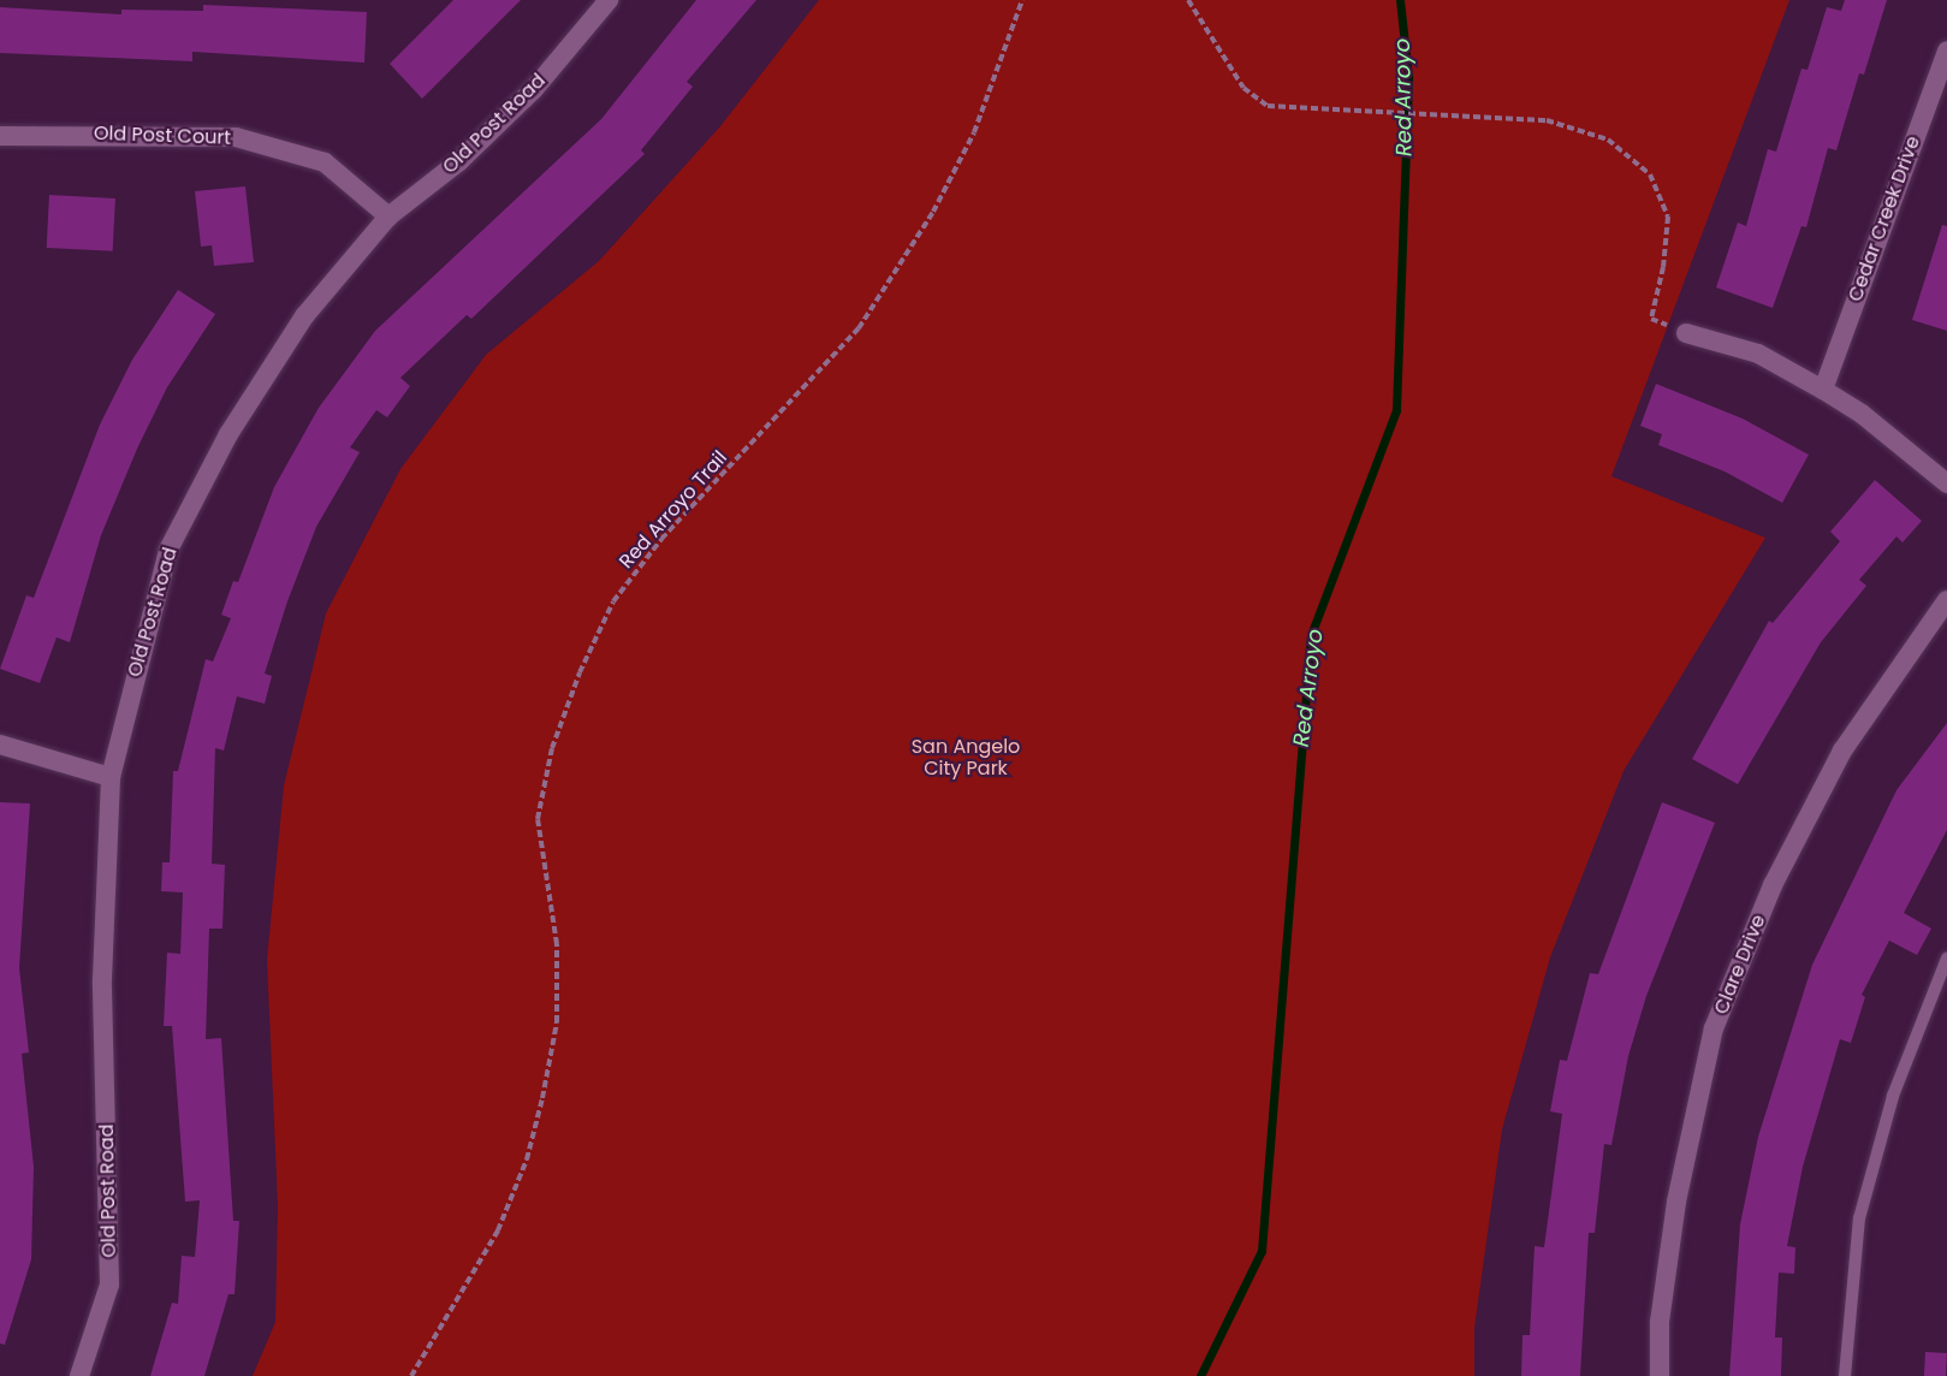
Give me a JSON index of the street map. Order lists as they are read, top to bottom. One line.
{"streets":{"street":["Old Post Road","Old Post Court","Cedar Creek Drive","Clare Drive"],"path":["Red Arroyo Trail"]},"crossings":[["Old Post Road","Old Post Court"]],"water":["Red Arroyo"],"parks":["San Angelo City Park"]}
